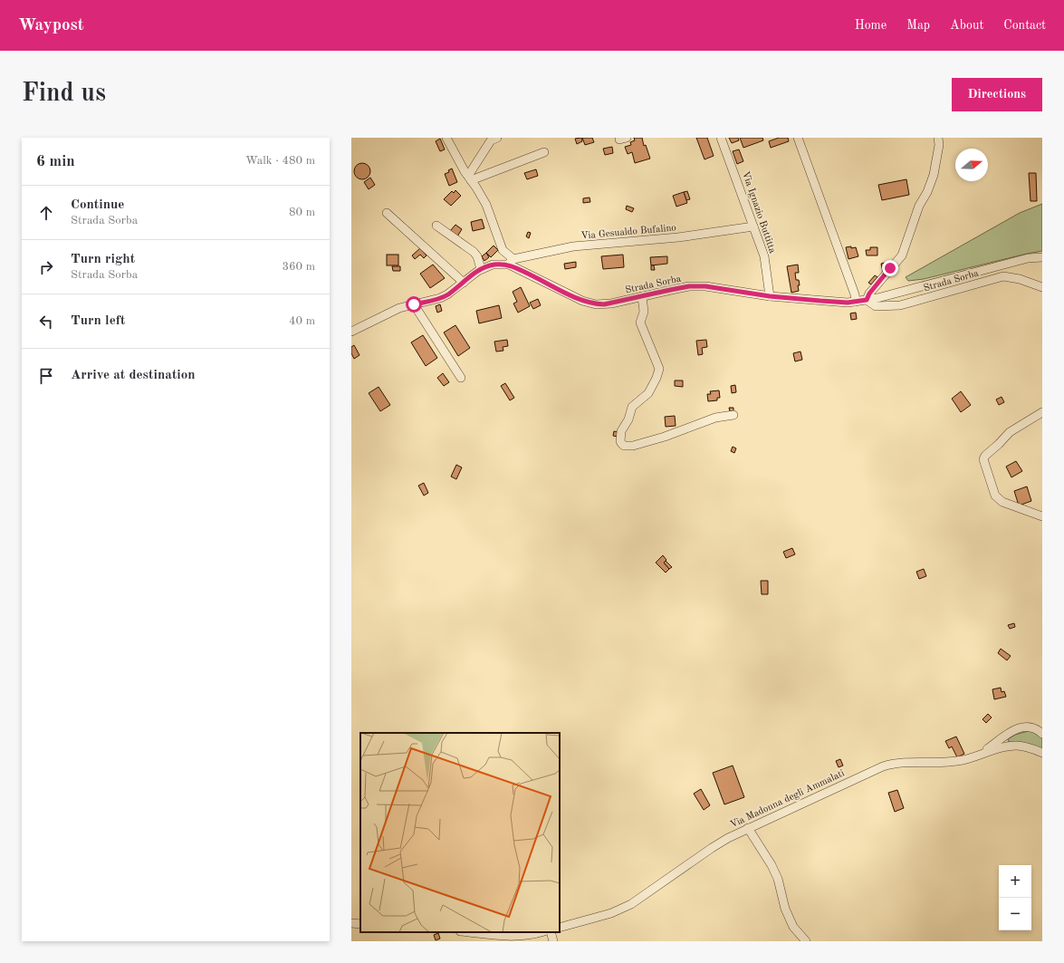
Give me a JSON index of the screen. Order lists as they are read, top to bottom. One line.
{"streets":{"street":["Via Ignazio Buttitta","Via Gesualdo Bufalino","Strada Sorba","Via Madonna degli Ammalati"]},"crossings":[["Via Ignazio Buttitta","Via Gesualdo Bufalino"],["Via Ignazio Buttitta","Strada Sorba"],["Via Gesualdo Bufalino","Strada Sorba"]],"north":"right","page":{"header":"Waypost","nav":["Home","Map","About","Contact"],"buttons":"Directions","title":"Find us","heading":["6 min","Walk · 480 m"],"list":[["Continue","Strada Sorba","80 m"],["Turn right","Strada Sorba","360 m"],["Turn left","40 m"],"Arrive at destination"],"map_buttons":["+","−"]}}
